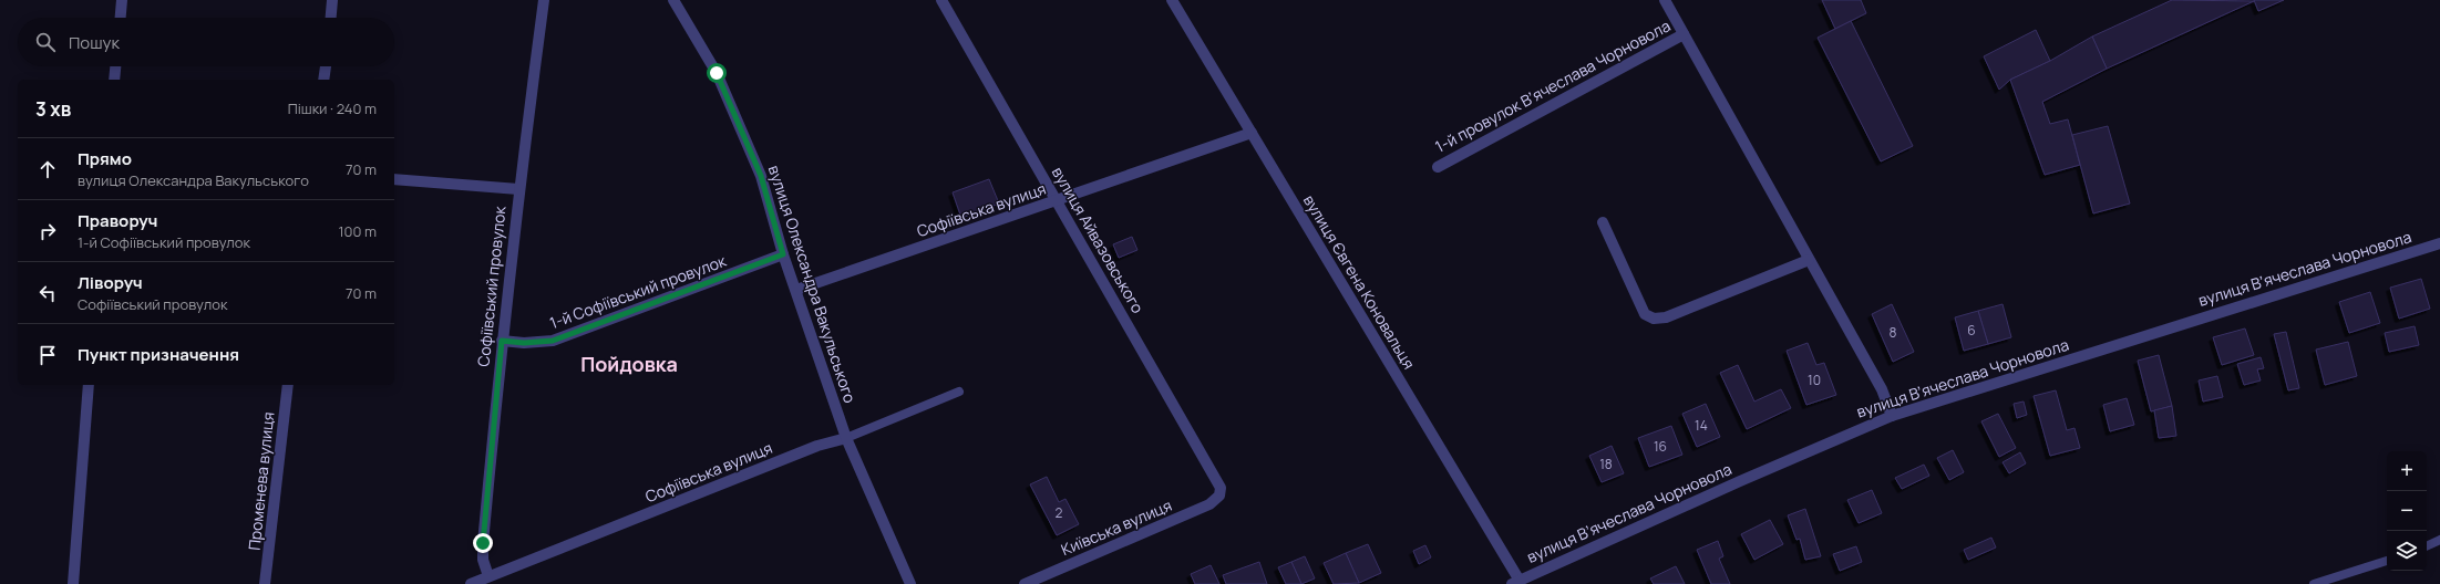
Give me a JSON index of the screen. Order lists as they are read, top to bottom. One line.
{"streets":{"street":["1-й провулок Вʼячеслава Чорновола","Софіївська вулиця","вулиця Айвазовського","вулиця Вʼячеслава Чорновола","вулиця Євгена Коновальця","вулиця Олександра Вакульського","Софіївський провулок","1-й Софіївський провулок","Променева вулиця","Київська вулиця"]},"crossings":[["1-й провулок Вʼячеслава Чорновола","вулиця Вʼячеслава Чорновола"],["Софіївська вулиця","вулиця Айвазовського"],["Софіївська вулиця","вулиця Євгена Коновальця"],["Софіївська вулиця","вулиця Олександра Вакульського"],["Софіївська вулиця","Софіївський провулок"],["вулиця Айвазовського","Київська вулиця"],["вулиця Вʼячеслава Чорновола","вулиця Євгена Коновальця"],["вулиця Олександра Вакульського","1-й Софіївський провулок"],["Софіївський провулок","1-й Софіївський провулок"]],"districts":["Пойдовка"],"house_numbers":["6","8","10","14","16","18","2"],"page":{"search":"Пошук","heading":["3 хв","Пішки · 240 m"],"list":[["Прямо","вулиця Олександра Вакульського","70 m"],["Праворуч","1-й Софіївський провулок","100 m"],["Ліворуч","Софіївський провулок","70 m"],"Пункт призначення"],"map_buttons":["+","−"]}}
